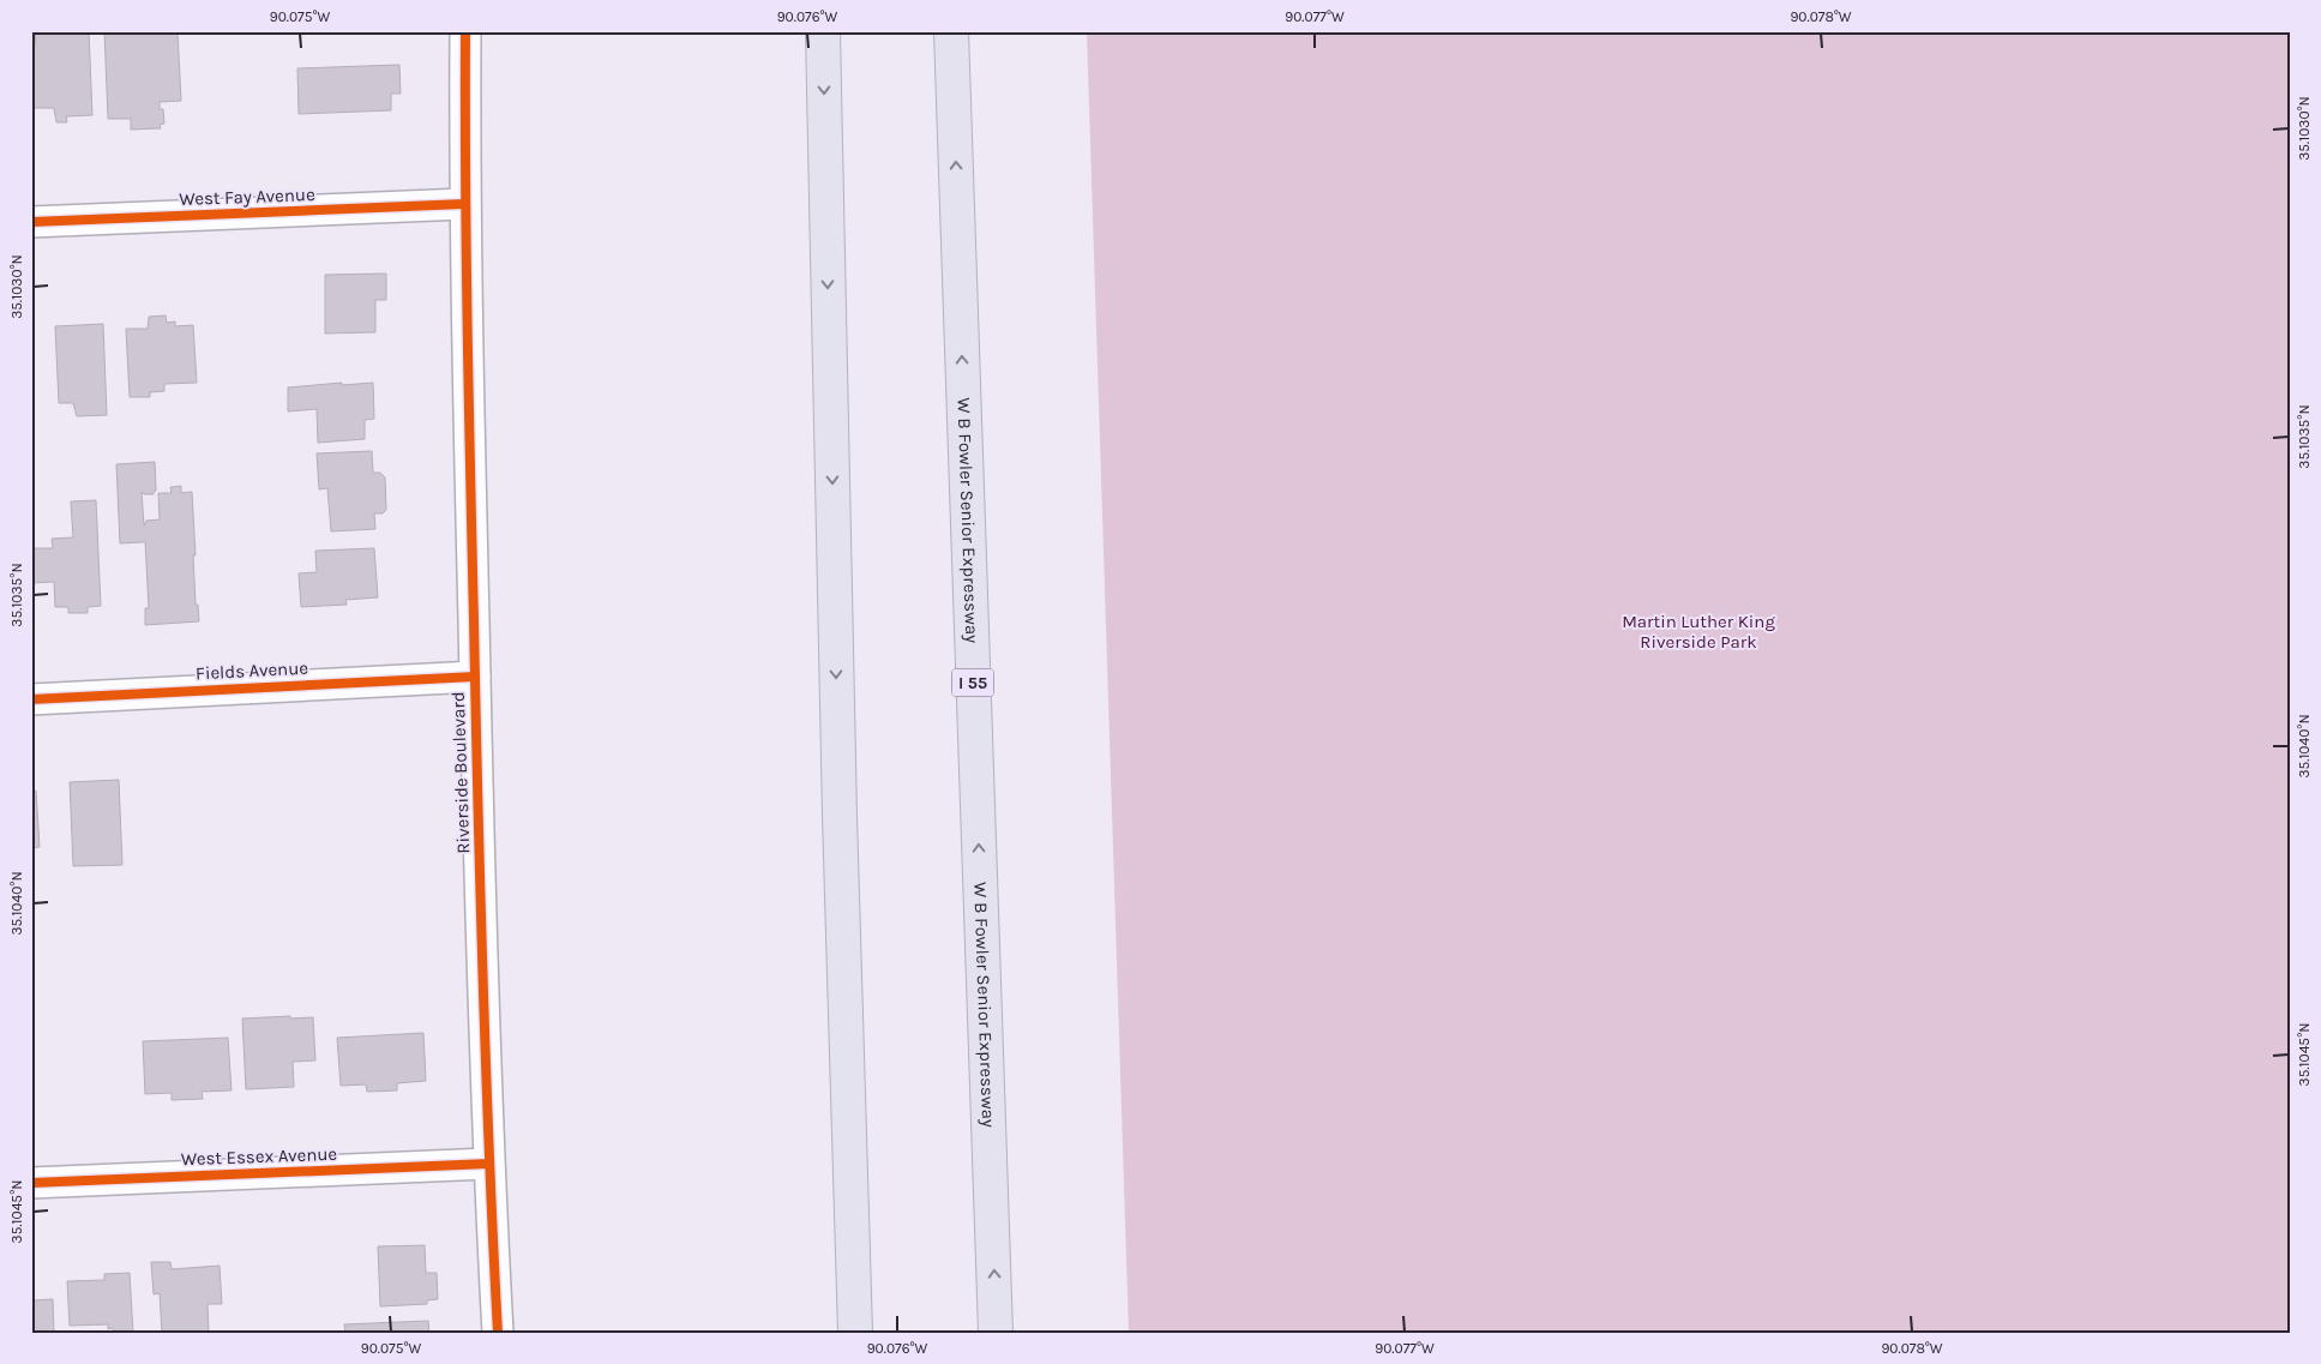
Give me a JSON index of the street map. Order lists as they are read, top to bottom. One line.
{"streets":{"highway":["W B Fowler Senior Expressway","I 55"],"street":["West Fay Avenue","Fields Avenue","Riverside Boulevard","West Essex Avenue"]},"crossings":[["West Fay Avenue","Riverside Boulevard"],["Fields Avenue","Riverside Boulevard"],["Riverside Boulevard","West Essex Avenue"]],"parks":["Martin Luther King Riverside Park"],"coordinates":["90.075°W","90.076°W","90.077°W","90.078°W","35.1030°N","35.1035°N","35.1040°N","35.1045°N"]}
